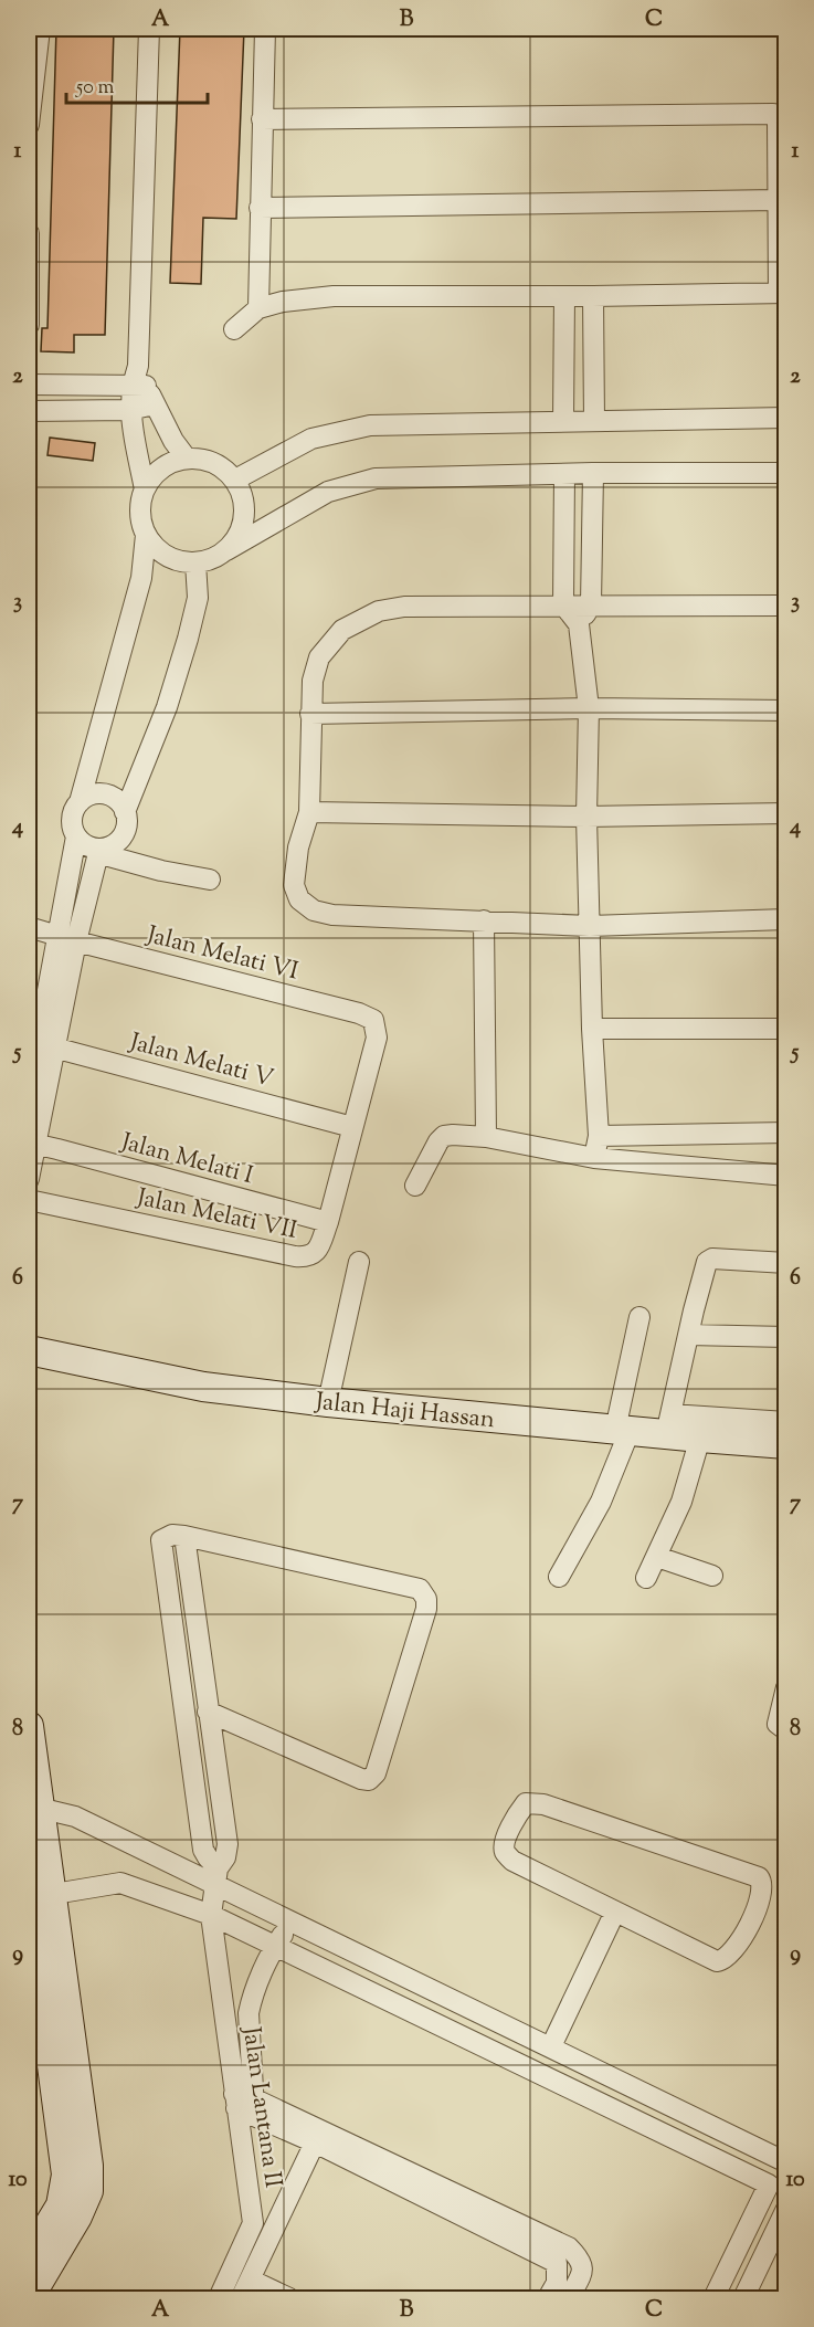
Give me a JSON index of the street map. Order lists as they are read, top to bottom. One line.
{"streets":{"street":["Jalan Melati VI","Jalan Melati V","Jalan Melati I","Jalan Melati VII","Jalan Haji Hassan","Jalan Lantana II"]},"crossings":[["Jalan Melati VI","Jalan Melati VII"],["Jalan Melati V","Jalan Melati VII"],["Jalan Melati I","Jalan Melati VII"]],"scale_bar":"50 m","grid":{"columns":["A","B","C"],"rows":["1","2","3","4","5","6","7","8","9","10"]}}
